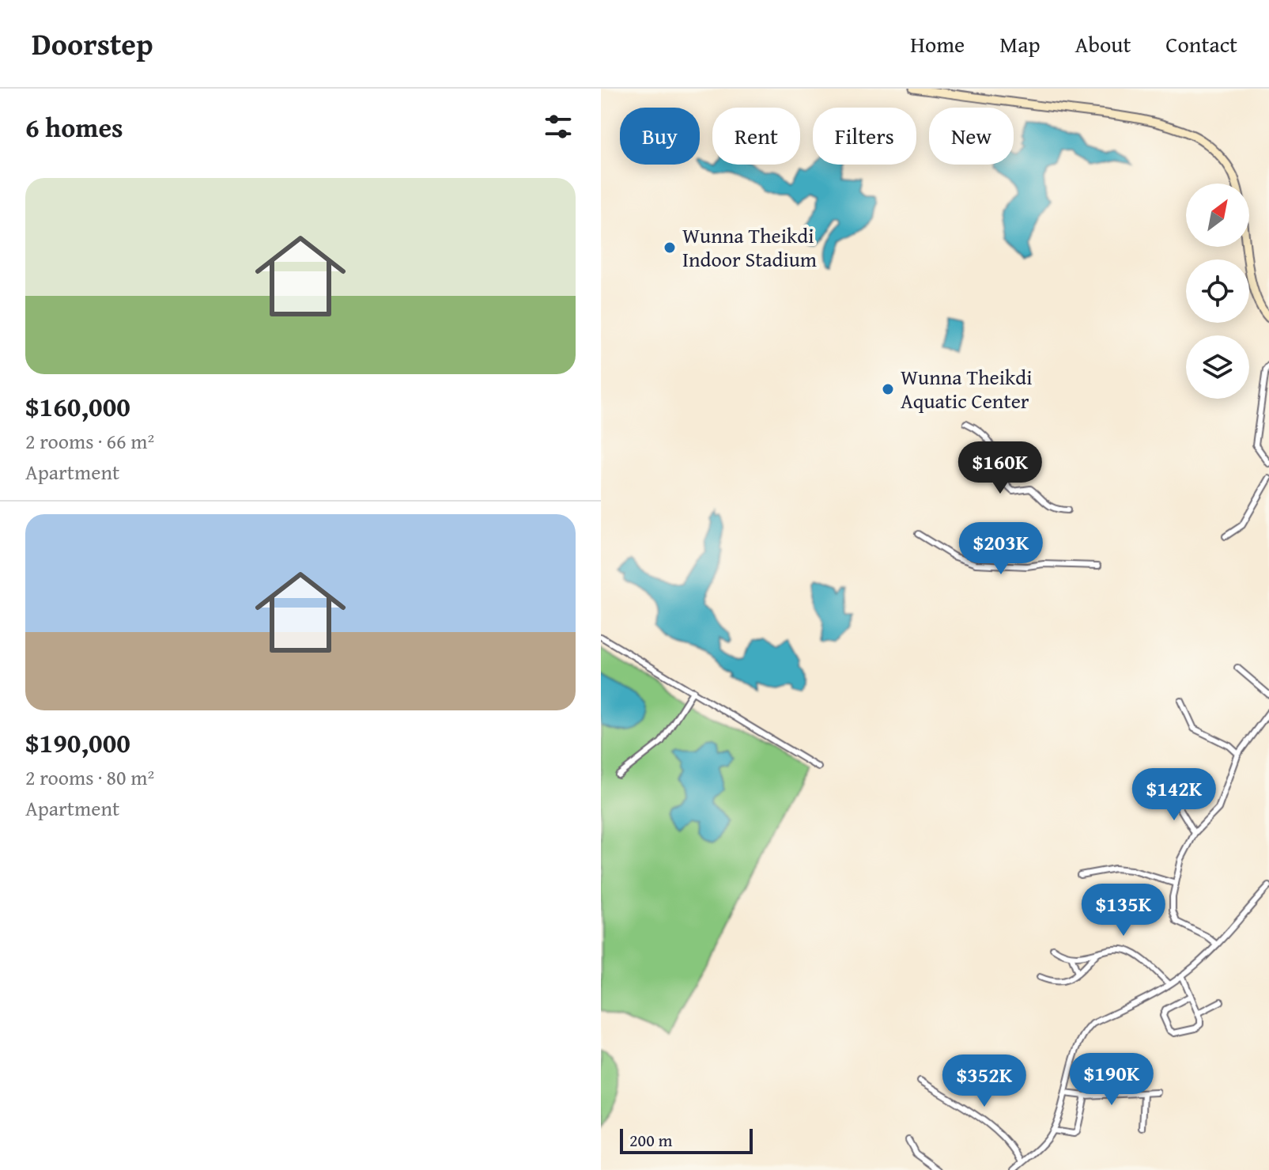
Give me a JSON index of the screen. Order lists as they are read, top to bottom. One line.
{"places":["Wunna Theikdi Indoor Stadium","Wunna Theikdi Aquatic Center"],"scale_bar":"200 m","north":"top right","page":{"header":"Doorstep","nav":["Home","Map","About","Contact"],"heading":"6 homes","chip":["Buy","Rent","Filters","New"],"list":[{"name":"$160,000","note":"2 rooms · 66 m² · Apartment"},{"name":"$190,000","note":"2 rooms · 80 m² · Apartment"}],"price":["$160K","$203K","$142K","$135K","$190K","$352K"],"scale":"200 m"}}
